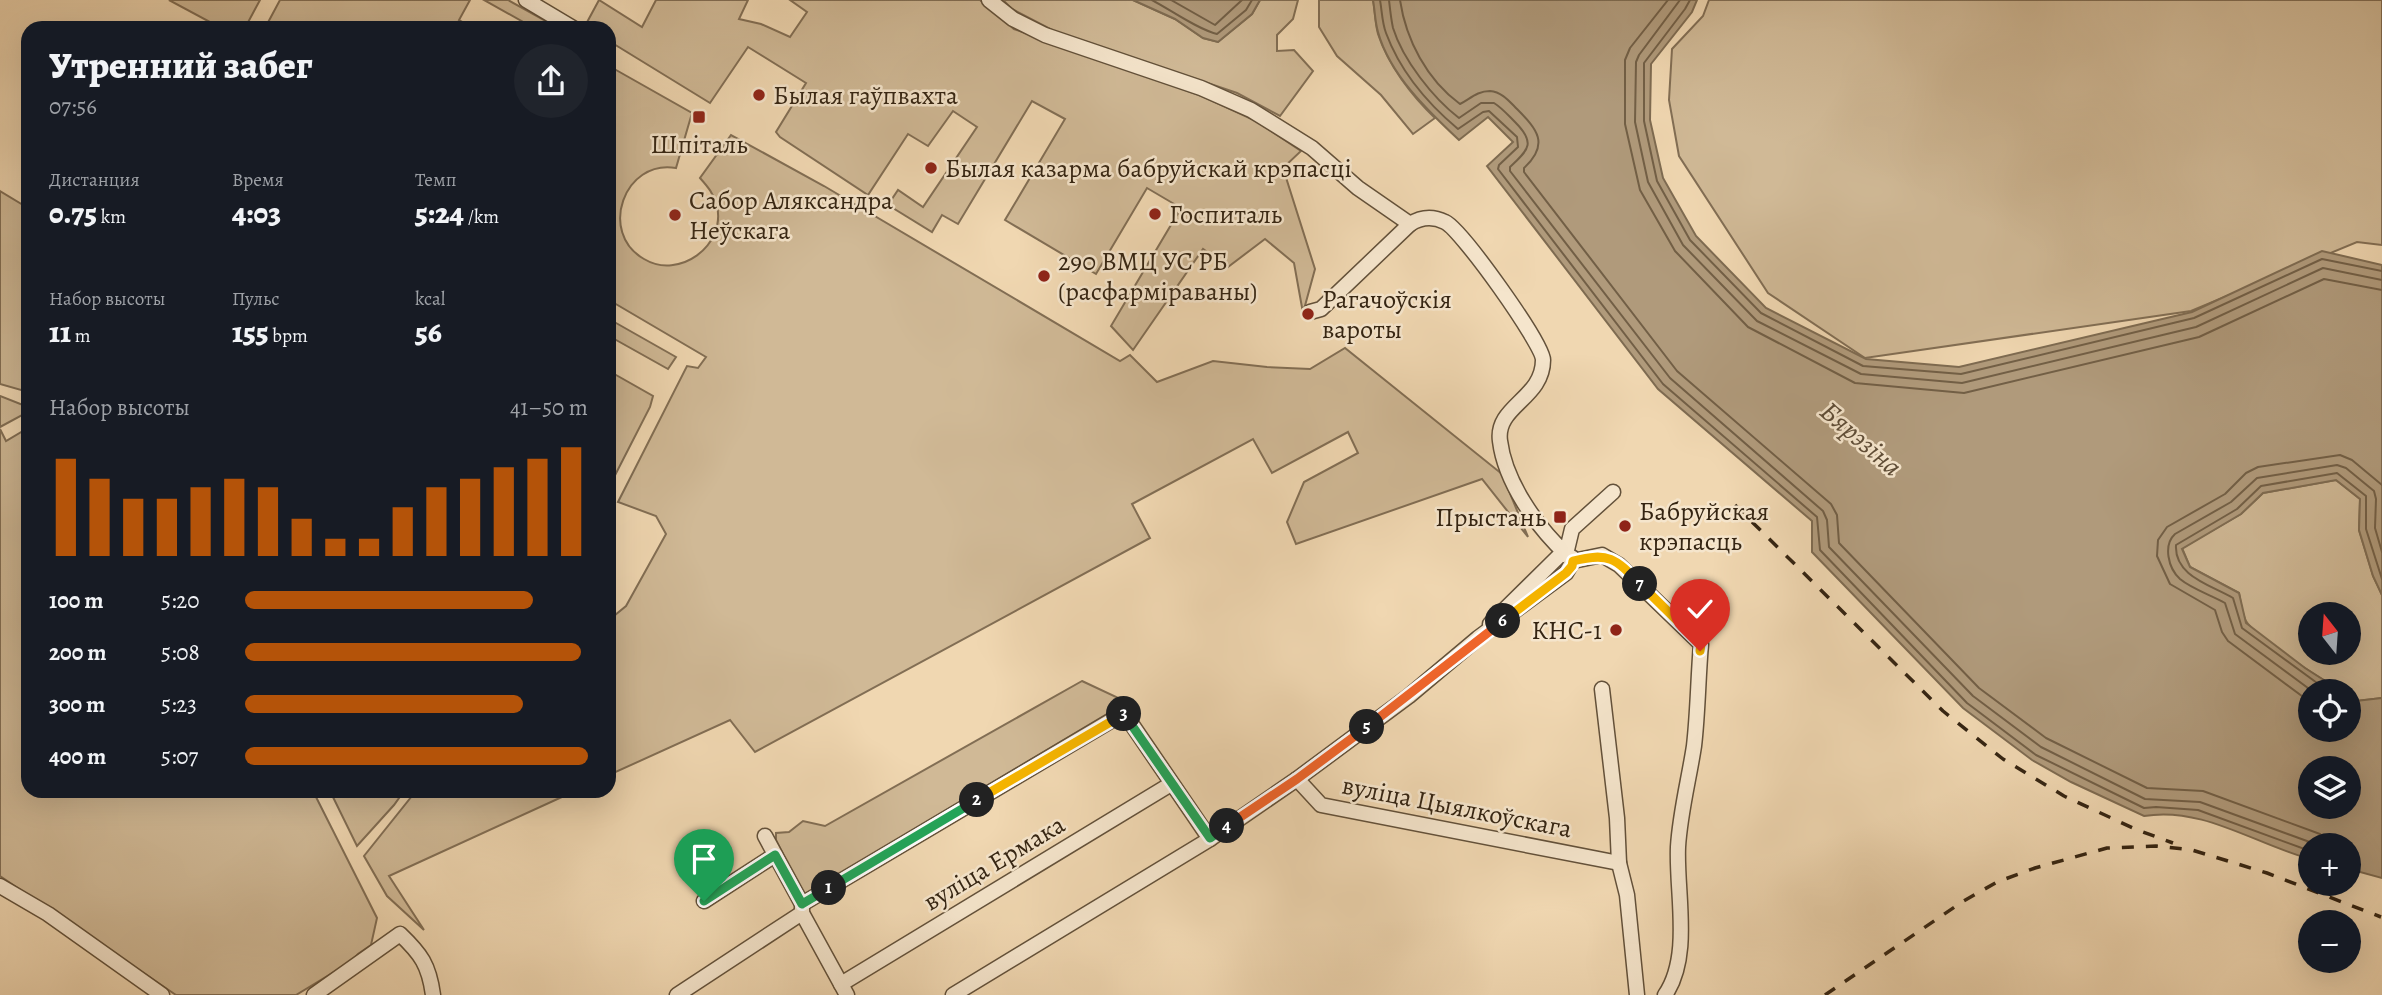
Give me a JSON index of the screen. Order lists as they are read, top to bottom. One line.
{"streets":{"street":["вуліца Цыялкоўскага","вуліца Ермака"]},"water":["Бярэзіна"],"places":{"other":["Былая гаўпвахта","Былая казарма бабруйскай крэпасці","Госпиталь","Сабор Аляксандра Неўскага","290 ВМЦ УС РБ (расфарміраваны)","Рагачоўскія вароты","Бабруйская крэпасць","КНС-1"],"transit":["Шпіталь","Прыстань"]},"north":"top","page":{"heading":["Утренний забег","07:56"],"stats":[["Дистанция","0.75 km"],["Время","4:03"],["Темп","5:24 /km"],["Набор высоты","11 m"],["Пульс","155 bpm"],["kcal","56"]],"chart":["Набор высоты","41–50 m"],"pins":["7","6","3","5","2","4","1"],"list":[{"name":"100 m","note":"5:20"},{"name":"200 m","note":"5:08"},{"name":"300 m","note":"5:23"},{"name":"400 m","note":"5:07"}],"map_buttons":["+","−"]}}
